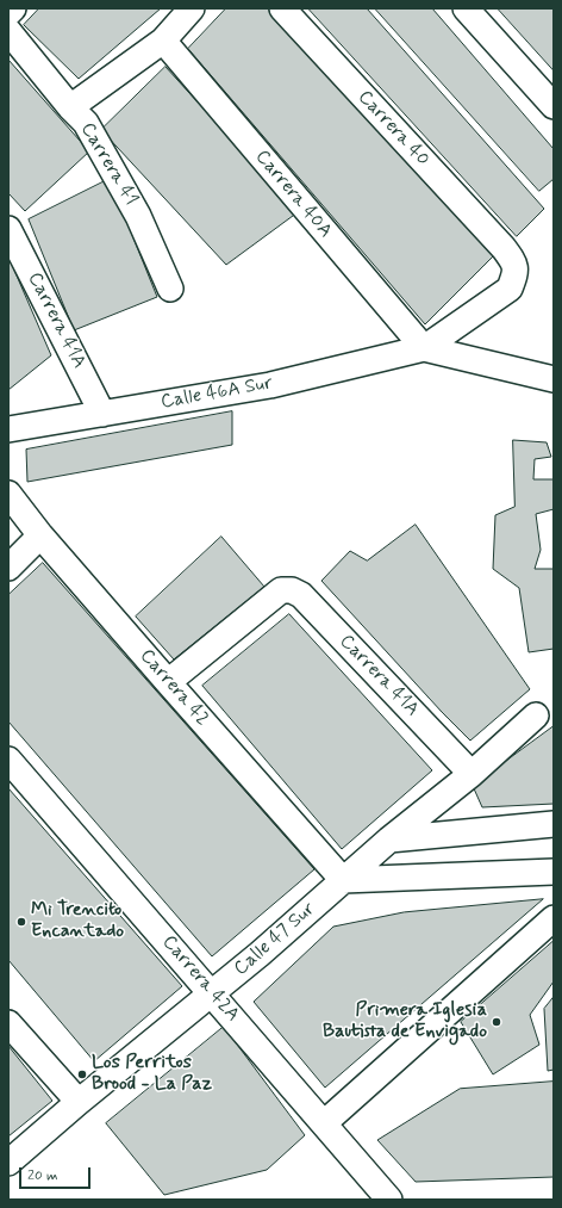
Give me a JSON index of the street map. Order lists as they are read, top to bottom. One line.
{"streets":{"street":["Carrera 40","Carrera 41","Carrera 40A","Carrera 41A","Calle 46A Sur","Carrera 42","Calle 47 Sur","Carrera 42A"]},"crossings":[["Carrera 40","Calle 46A Sur"],["Carrera 40A","Calle 46A Sur"],["Carrera 41A","Calle 46A Sur"],["Carrera 41A","Carrera 42"],["Carrera 41A","Calle 47 Sur"],["Carrera 42","Calle 47 Sur"],["Calle 47 Sur","Carrera 42A"]],"places":["Mi Trencito Encantado","Primera Iglesia Bautista de Envigado","Los Perritos Brood - La Paz"],"scale_bar":"20 m"}
